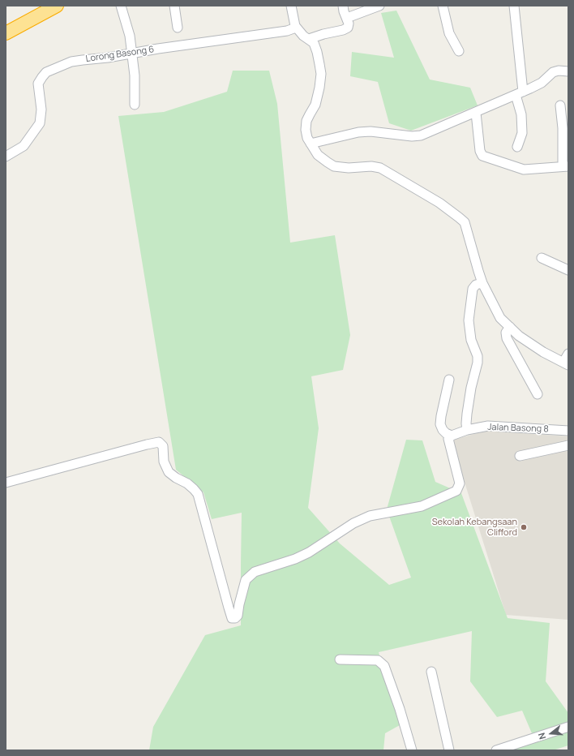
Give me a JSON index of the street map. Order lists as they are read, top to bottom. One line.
{"streets":{"street":["Lorong Basong 6","Jalan Basong 8"]},"places":["Sekolah Kebangsaan Clifford"],"north":"left"}
